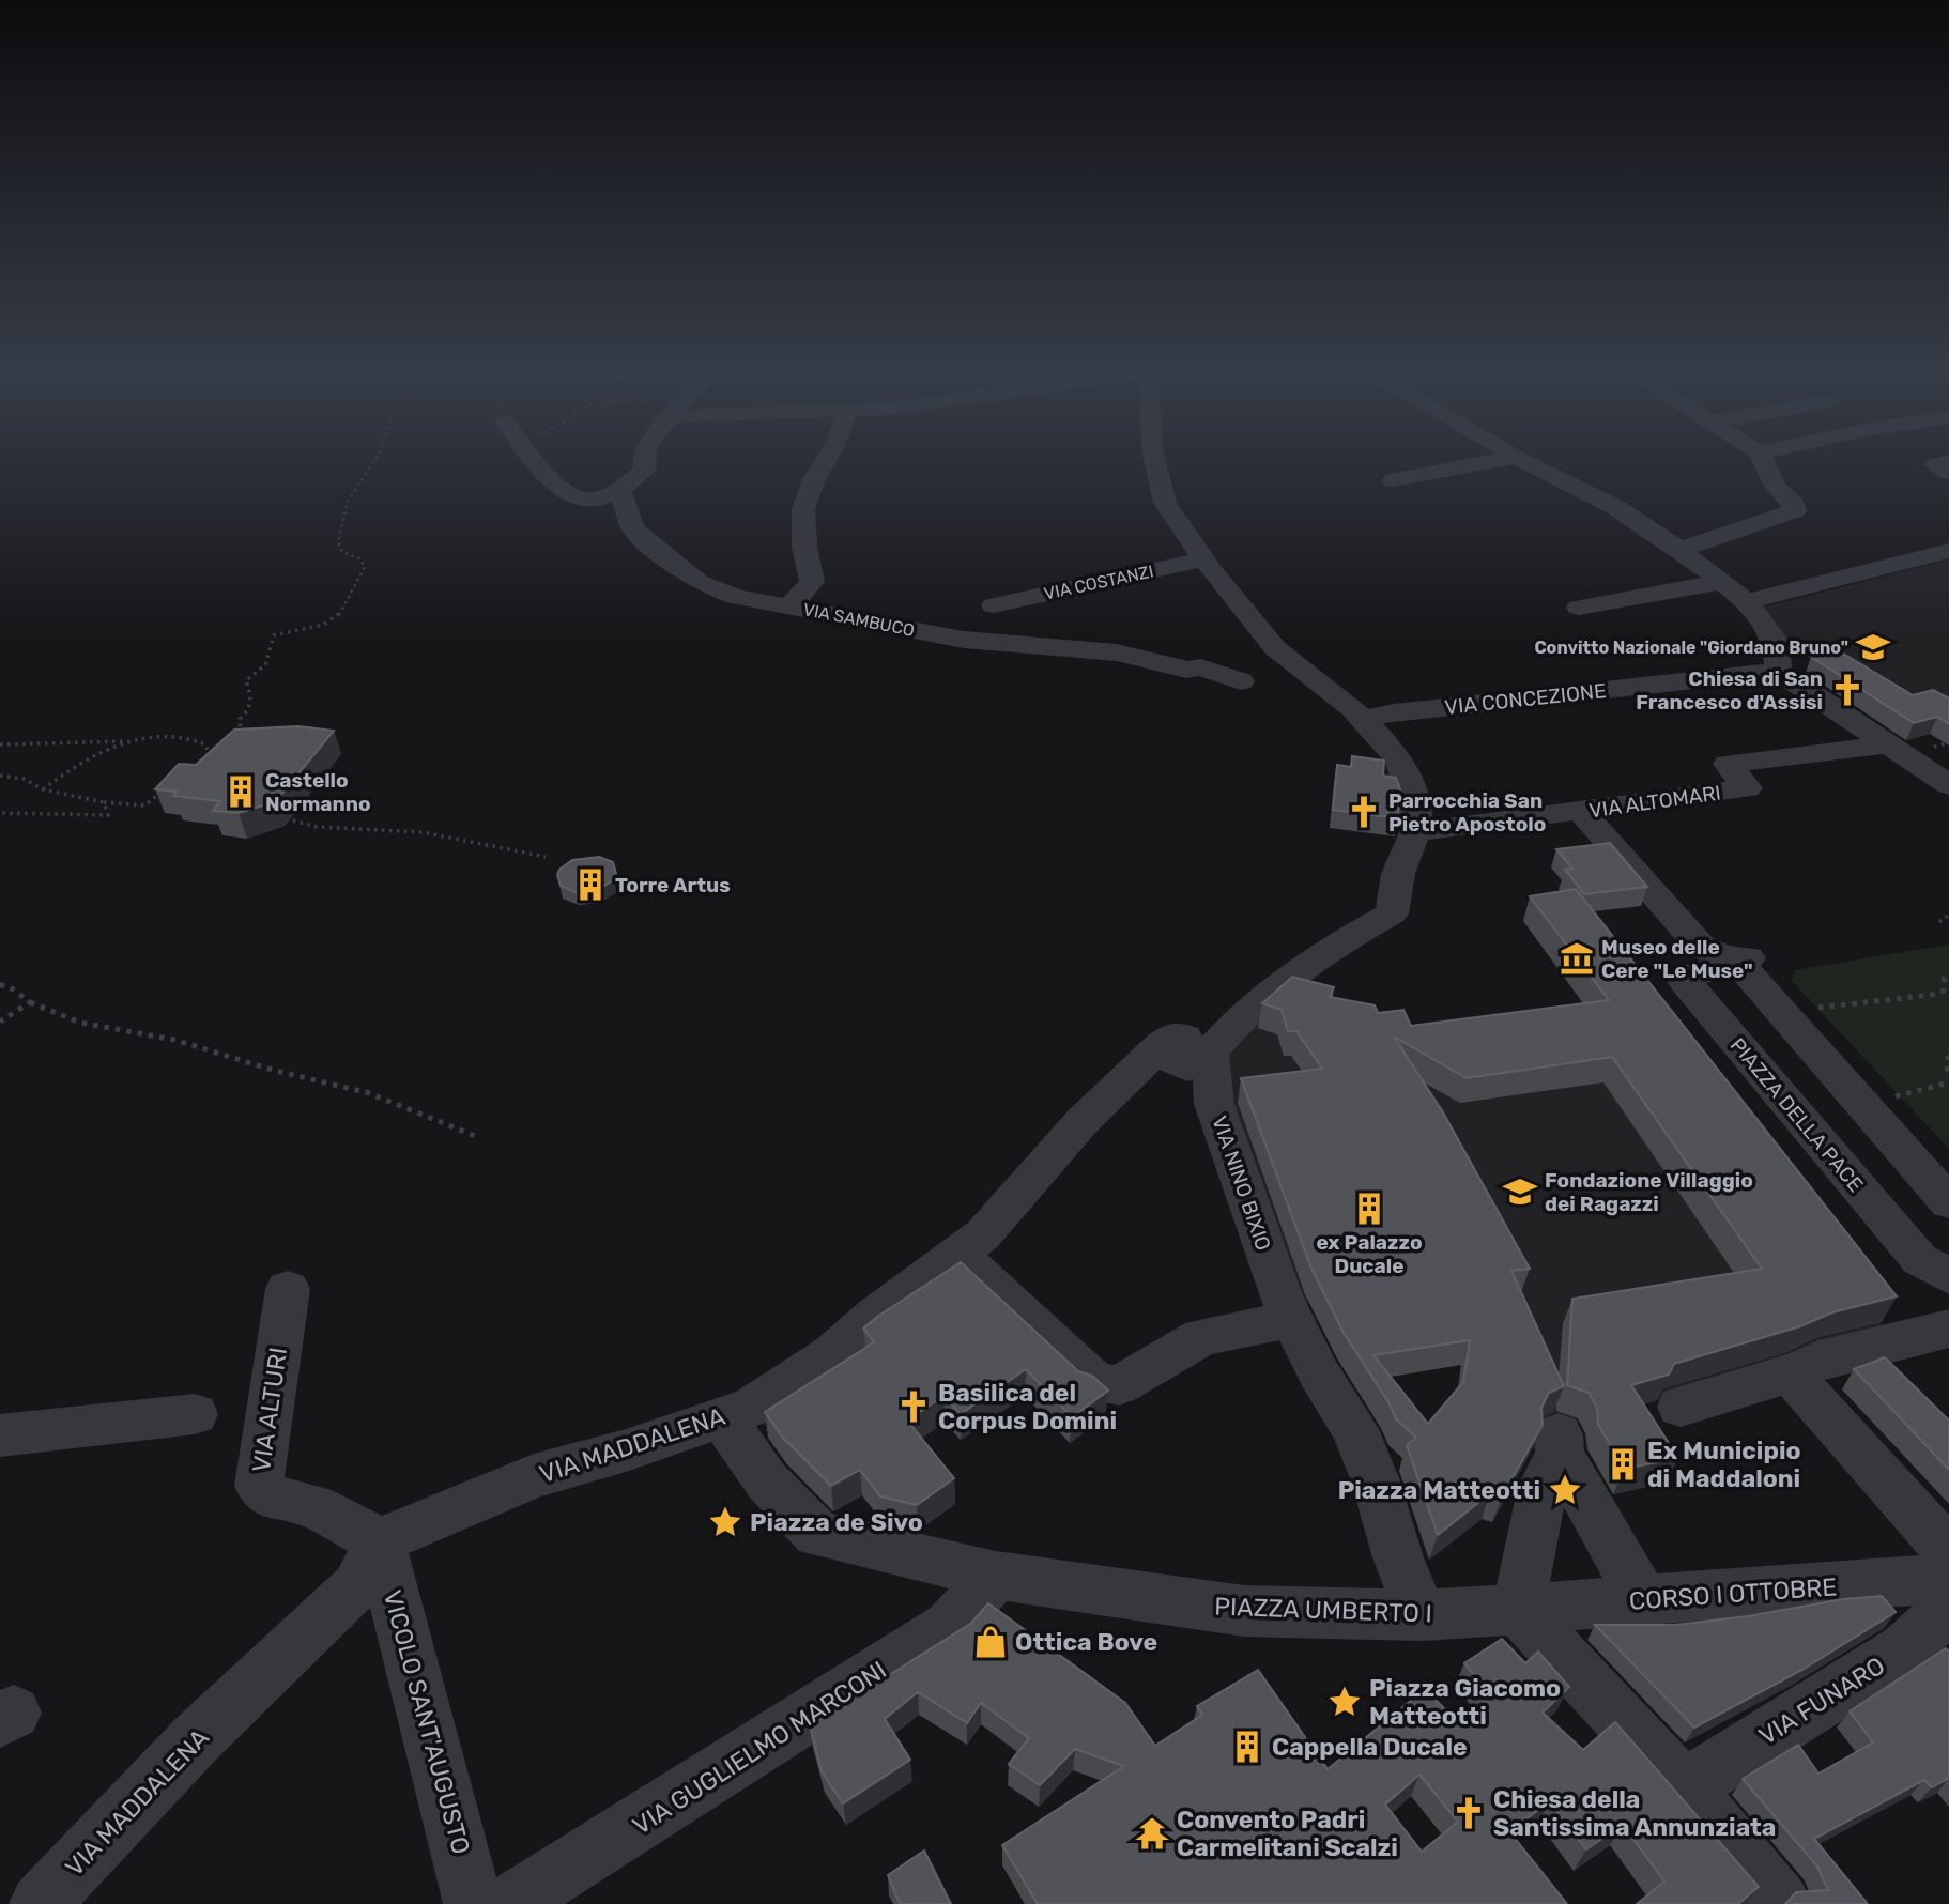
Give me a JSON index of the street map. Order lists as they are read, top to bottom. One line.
{"streets":{"street":["VIA COSTANZI","VIA SAMBUCO","VIA CONCEZIONE","VIA ALTOMARI","PIAZZA DELLA PACE","VIA NINO BIXIO","VIA ALTURI","VIA MADDALENA","CORSO I OTTOBRE","PIAZZA UMBERTO I","VIA FUNARO","VICOLO SANT'AUGUSTO","VIA GUGLIELMO MARCONI"]},"crossings":[["VIA NINO BIXIO","VIA MADDALENA"],["VIA NINO BIXIO","PIAZZA UMBERTO I"],["VIA ALTURI","VIA MADDALENA"],["VIA ALTURI","VICOLO SANT'AUGUSTO"],["VIA MADDALENA","VICOLO SANT'AUGUSTO"],["CORSO I OTTOBRE","PIAZZA UMBERTO I"],["PIAZZA UMBERTO I","VIA GUGLIELMO MARCONI"]],"places":{"school or university":["Convitto Nazionale \"Giordano Bruno\"","Fondazione Villaggio dei Ragazzi"],"church":["Chiesa di San Francesco d'Assisi","Parrocchia San Pietro Apostolo","Basilica del Corpus Domini","Chiesa della Santissima Annunziata"],"building":["Castello Normanno","Torre Artus","ex Palazzo Ducale","Ex Municipio di Maddaloni","Cappella Ducale"],"museum":["Museo delle Cere \"Le Muse\""],"place":["Piazza Matteotti","Piazza de Sivo","Piazza Giacomo Matteotti"],"shop":["Ottica Bove"],"temple":["Convento Padri Carmelitani Scalzi"]}}
